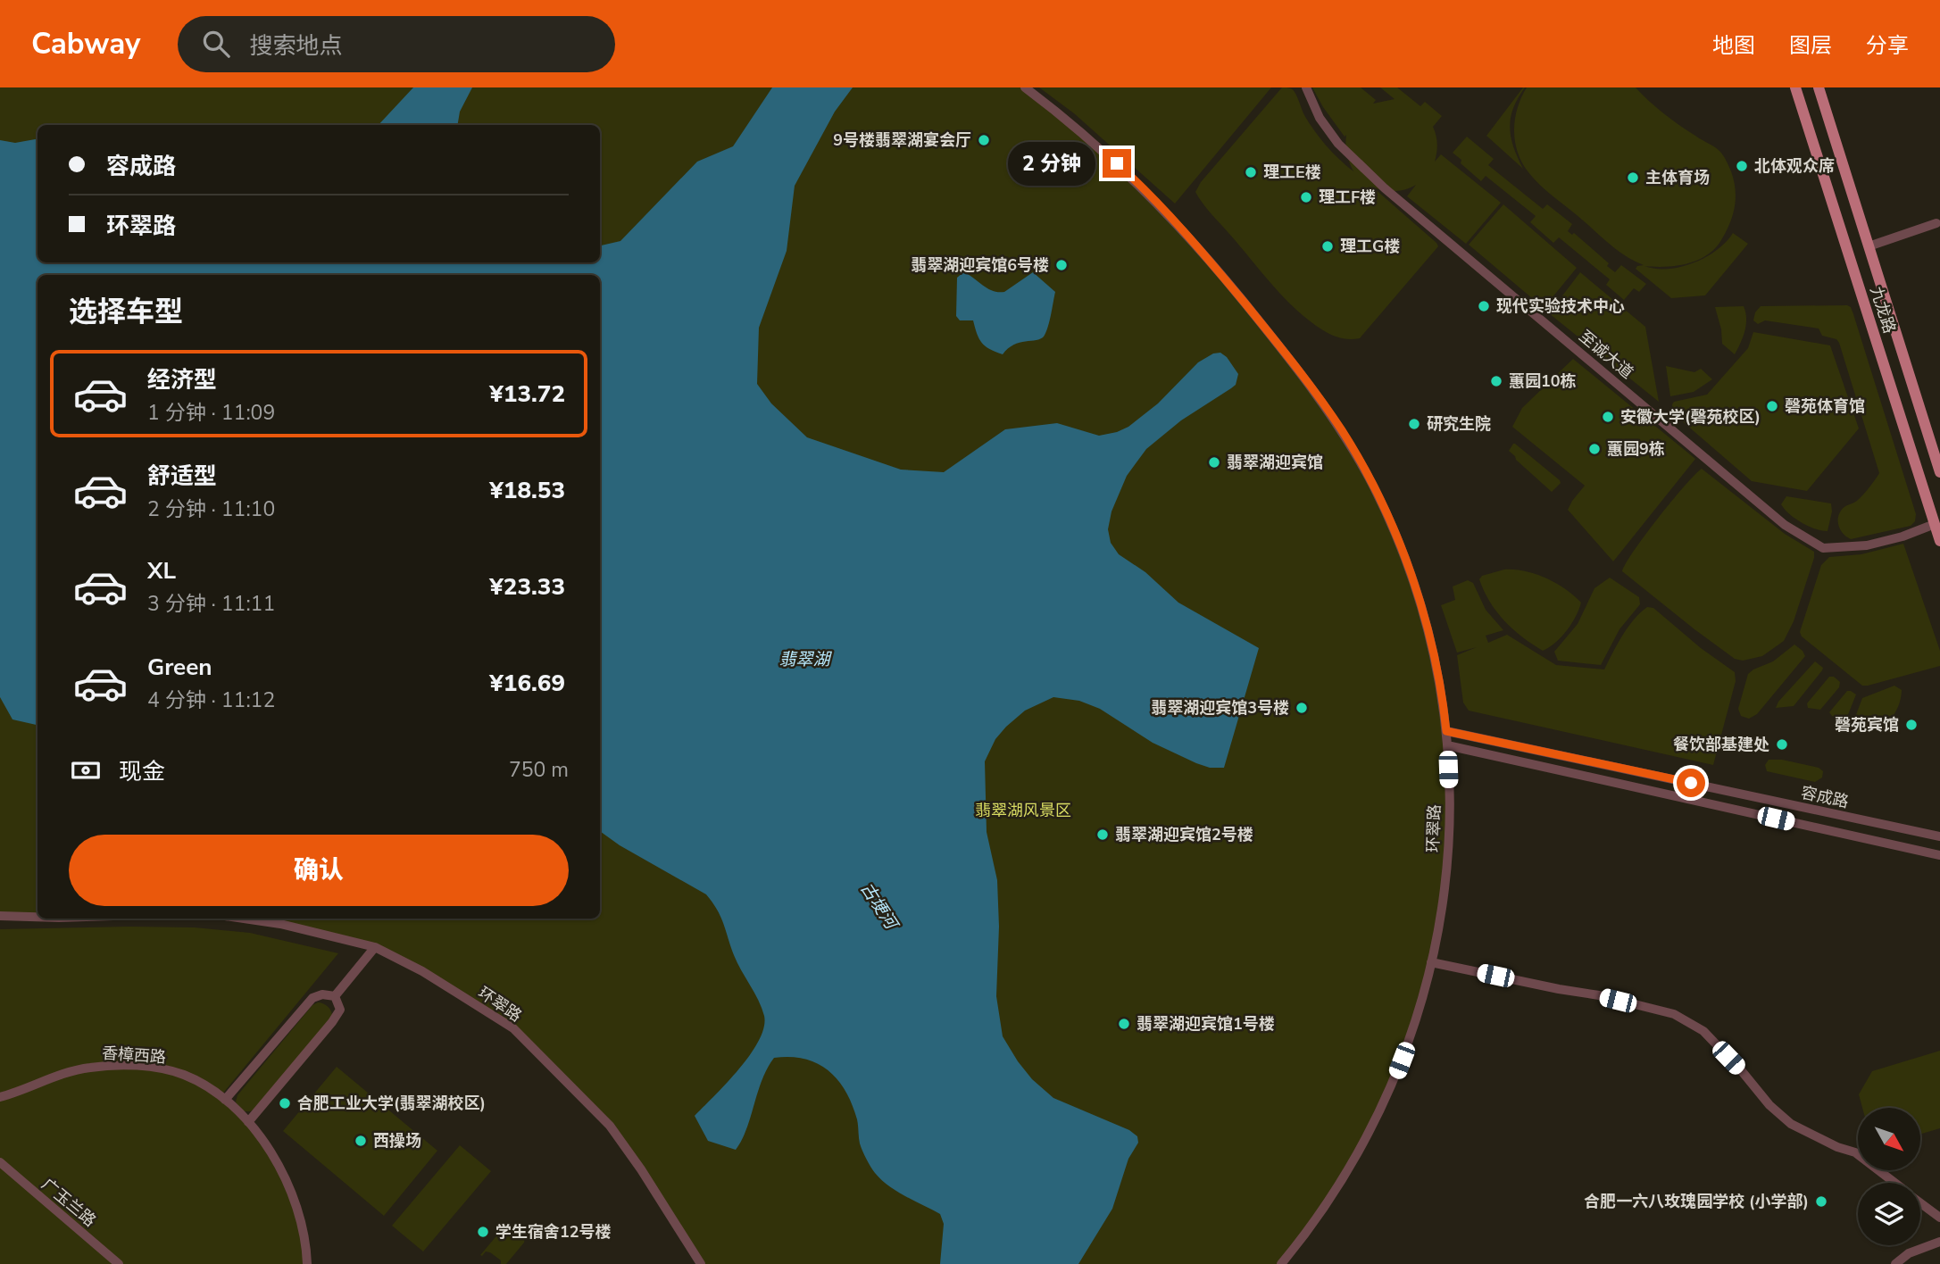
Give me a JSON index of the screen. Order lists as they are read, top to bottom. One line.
{"streets":{"main road":["九龙路"],"street":["至诚大道","容成路","环翠路","香樟西路","广玉兰路"]},"crossings":[["九龙路","至诚大道"],["容成路","环翠路"]],"water":["翡翠湖","古埂河"],"parks":["翡翠湖风景区"],"places":["9号楼翡翠湖宴会厅","北体观众席","理工E楼","主体育场","理工F楼","理工G楼","翡翠湖迎宾馆6号楼","现代实验技术中心","蕙园10栋","磬苑体育馆","安徽大学(磬苑校区)","研究生院","蕙园9栋","翡翠湖迎宾馆","翡翠湖迎宾馆3号楼","磬苑宾馆","餐饮部基建处","翡翠湖迎宾馆2号楼","翡翠湖迎宾馆1号楼","合肥工业大学(翡翠湖校区)","西操场","合肥一六八玫瑰园学校 (小学部)","学生宿舍12号楼"],"north":"bottom right","page":{"header":"Cabway","search":"搜索地点","nav":["地图","图层","分享"],"banner":["容成路","环翠路"],"bubble":"2 分钟","heading":"选择车型","list":[{"name":"经济型","note":"1 分钟 · 11:09","value":"¥13.72"},{"name":"舒适型","note":"2 分钟 · 11:10","value":"¥18.53"},{"name":"XL","note":"3 分钟 · 11:11","value":"¥23.33"},{"name":"Green","note":"4 分钟 · 11:12","value":"¥16.69"}],"pay":["现金","750 m"],"buttons":"确认"}}
